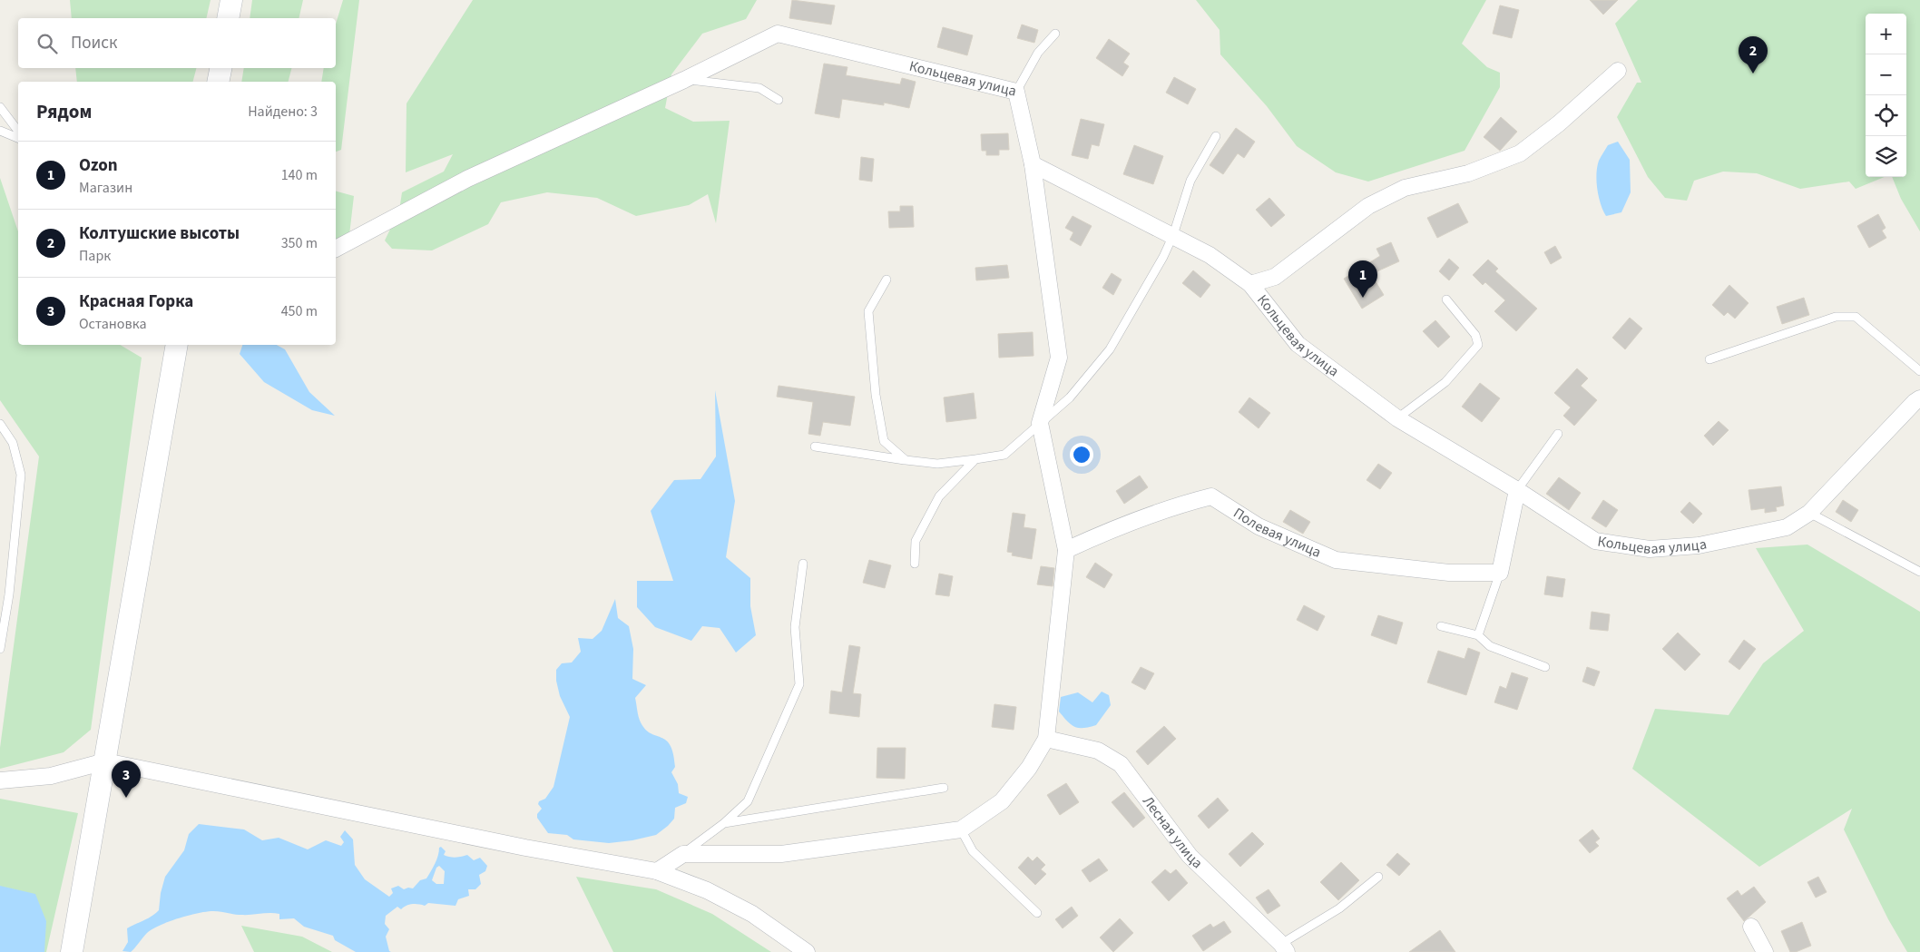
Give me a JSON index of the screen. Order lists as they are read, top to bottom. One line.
{"streets":{"street":["Кольцевая улица","Полевая улица","Лесная улица"]},"page":{"map_buttons":["+","−"],"search":"Поиск","pins":["2","1","3"],"heading":["Рядом","Найдено: 3"],"list":[{"mark":"1","name":"Ozon","note":"Магазин","value":"140 m"},{"mark":"2","name":"Колтушские высоты","note":"Парк","value":"350 m"},{"mark":"3","name":"Красная Горка","note":"Остановка","value":"450 m"}]}}
